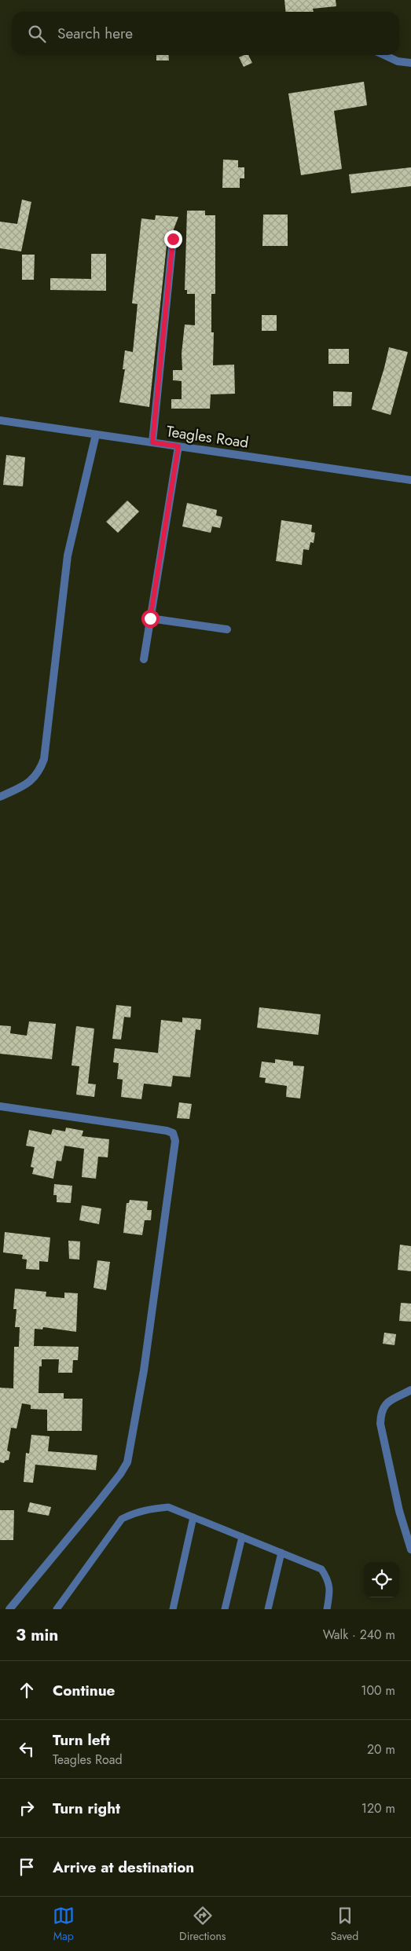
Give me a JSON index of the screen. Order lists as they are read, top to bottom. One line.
{"streets":{"street":["Teagles Road"]},"page":{"search":"Search here","heading":["3 min","Walk · 240 m"],"list":[["Continue","100 m"],["Turn left","Teagles Road","20 m"],["Turn right","120 m"],"Arrive at destination"],"nav":["Map","Directions","Saved"]}}
